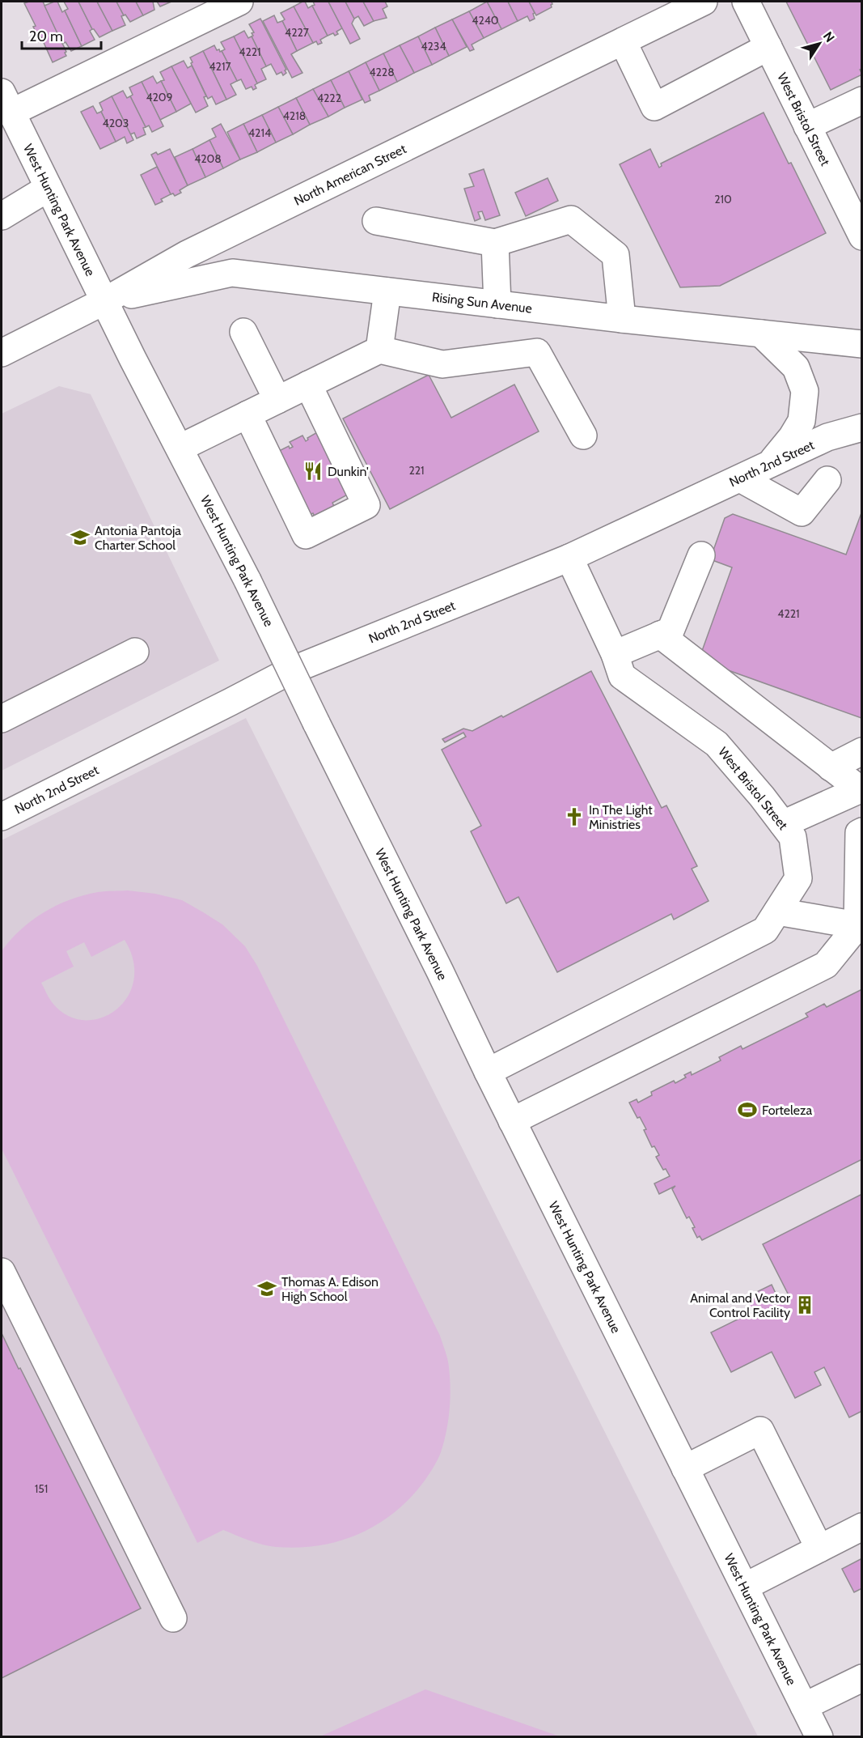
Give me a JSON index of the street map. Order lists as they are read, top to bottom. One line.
{"streets":{"street":["West Bristol Street","North American Street","West Hunting Park Avenue","Rising Sun Avenue","North 2nd Street"]},"crossings":[["West Bristol Street","West Hunting Park Avenue"],["West Bristol Street","North 2nd Street"],["North American Street","West Hunting Park Avenue"],["North American Street","Rising Sun Avenue"],["West Hunting Park Avenue","Rising Sun Avenue"]],"places":{"restaurant":["Dunkin'"],"school or university":["Antonia Pantoja Charter School","Thomas A. Edison High School"],"church":["In The Light Ministries"],"sports":["Forteleza"],"building":["Animal and Vector Control Facility"]},"house_numbers":["4240","4227","4234","4221","4217","4228","4209","4222","4218","4203","4214","4208","210","221","4221","151"],"scale_bar":"20 m","north":"top right"}
